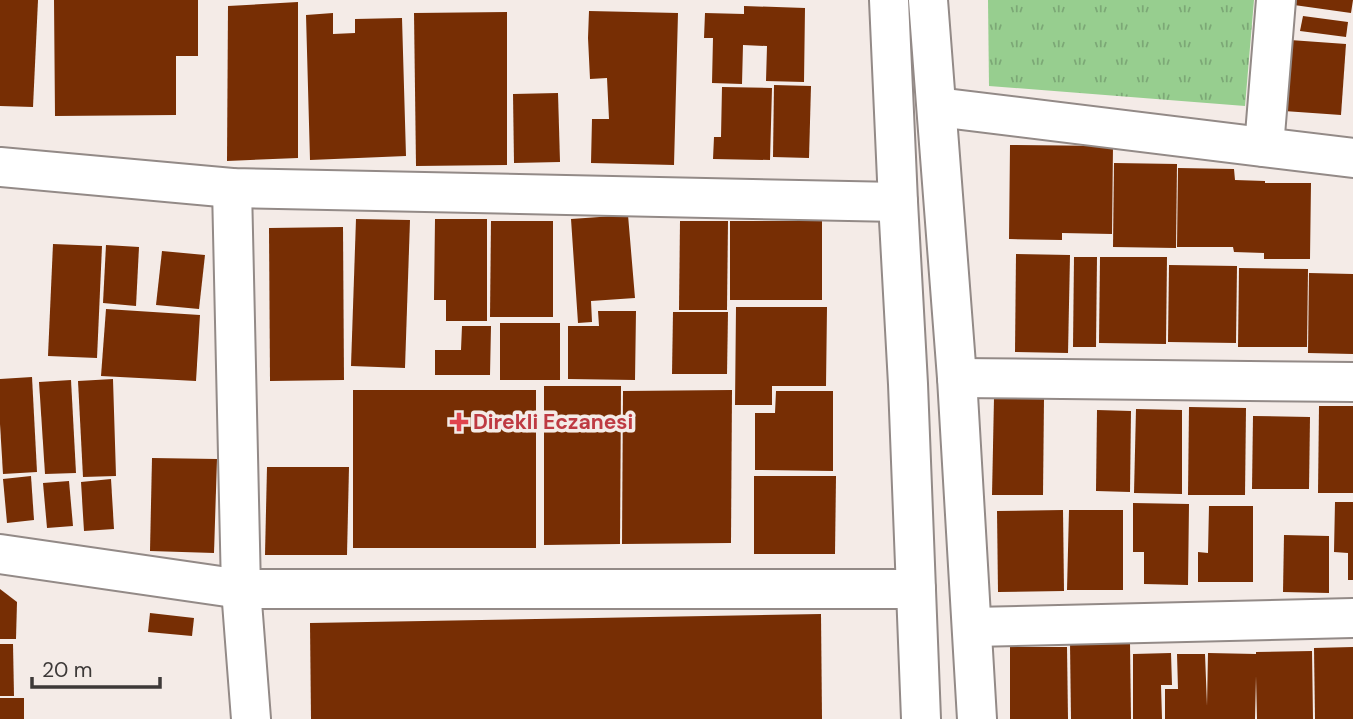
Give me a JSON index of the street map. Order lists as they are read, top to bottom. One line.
{"places":{"health":["Direkli Eczanesi"]},"scale_bar":"20 m"}
